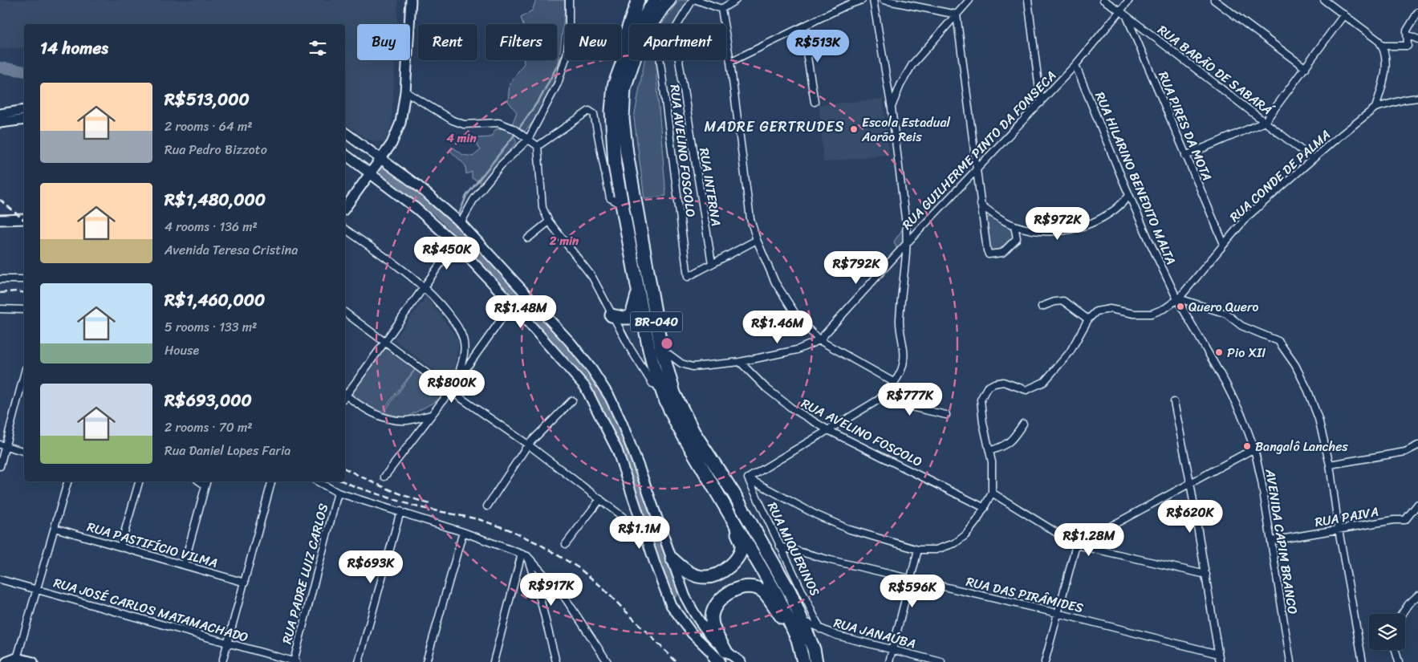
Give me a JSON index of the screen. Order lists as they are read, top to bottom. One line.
{"streets":{"highway":["BR-040"],"street":["RUA BARÃO DE SABARÁ","RUA PIRES DA MOTA","RUA GUILHERME PINTO DA FONSECA","RUA AVELINO FOSCOLO","RUA CONDE DE PALMA","RUA HILARINO BENEDITO MALTA","RUA INTERNA","RUA PAIVA","AVENIDA CAPIM BRANCO","RUA PASTIFÍCIO VILMA","RUA MIQUERINOS","RUA PADRE LUIZ CARLOS","RUA DAS PIRÂMIDES","RUA JOSÉ CARLOS MATAMACHADO","RUA JANAÚBA"]},"crossings":[["RUA BARÃO DE SABARÁ","RUA PIRES DA MOTA"],["RUA BARÃO DE SABARÁ","RUA GUILHERME PINTO DA FONSECA"],["RUA BARÃO DE SABARÁ","RUA CONDE DE PALMA"],["RUA PIRES DA MOTA","RUA CONDE DE PALMA"],["RUA GUILHERME PINTO DA FONSECA","RUA AVELINO FOSCOLO"],["RUA GUILHERME PINTO DA FONSECA","RUA HILARINO BENEDITO MALTA"],["RUA GUILHERME PINTO DA FONSECA","BR-040"],["RUA AVELINO FOSCOLO","RUA INTERNA"],["RUA CONDE DE PALMA","RUA HILARINO BENEDITO MALTA"],["RUA CONDE DE PALMA","AVENIDA CAPIM BRANCO"],["RUA HILARINO BENEDITO MALTA","AVENIDA CAPIM BRANCO"],["BR-040","RUA JANAÚBA"],["RUA PAIVA","AVENIDA CAPIM BRANCO"],["RUA MIQUERINOS","RUA DAS PIRÂMIDES"],["RUA MIQUERINOS","RUA JANAÚBA"],["RUA PADRE LUIZ CARLOS","RUA JOSÉ CARLOS MATAMACHADO"]],"districts":["MADRE GERTRUDES"],"places":["Escola Estadual Aarão Reis","Quero Quero","Pio XII","Bangalô Lanches"],"page":{"chip":["Buy","Rent","Filters","New","Apartment"],"heading":"14 homes","price":["R$513K","R$972K","R$450K","R$792K","R$1.48M","R$1.46M","R$800K","R$777K","R$620K","R$1.1M","R$1.28M","R$693K","R$917K","R$596K"],"list":[{"name":"R$513,000","note":"2 rooms · 64 m² · Rua Pedro Bizzoto"},{"name":"R$1,480,000","note":"4 rooms · 136 m² · Avenida Teresa Cristina"},{"name":"R$1,460,000","note":"5 rooms · 133 m² · House"},{"name":"R$693,000","note":"2 rooms · 70 m² · Rua Daniel Lopes Faria"}]},"rings":["4 min","2 min"]}
